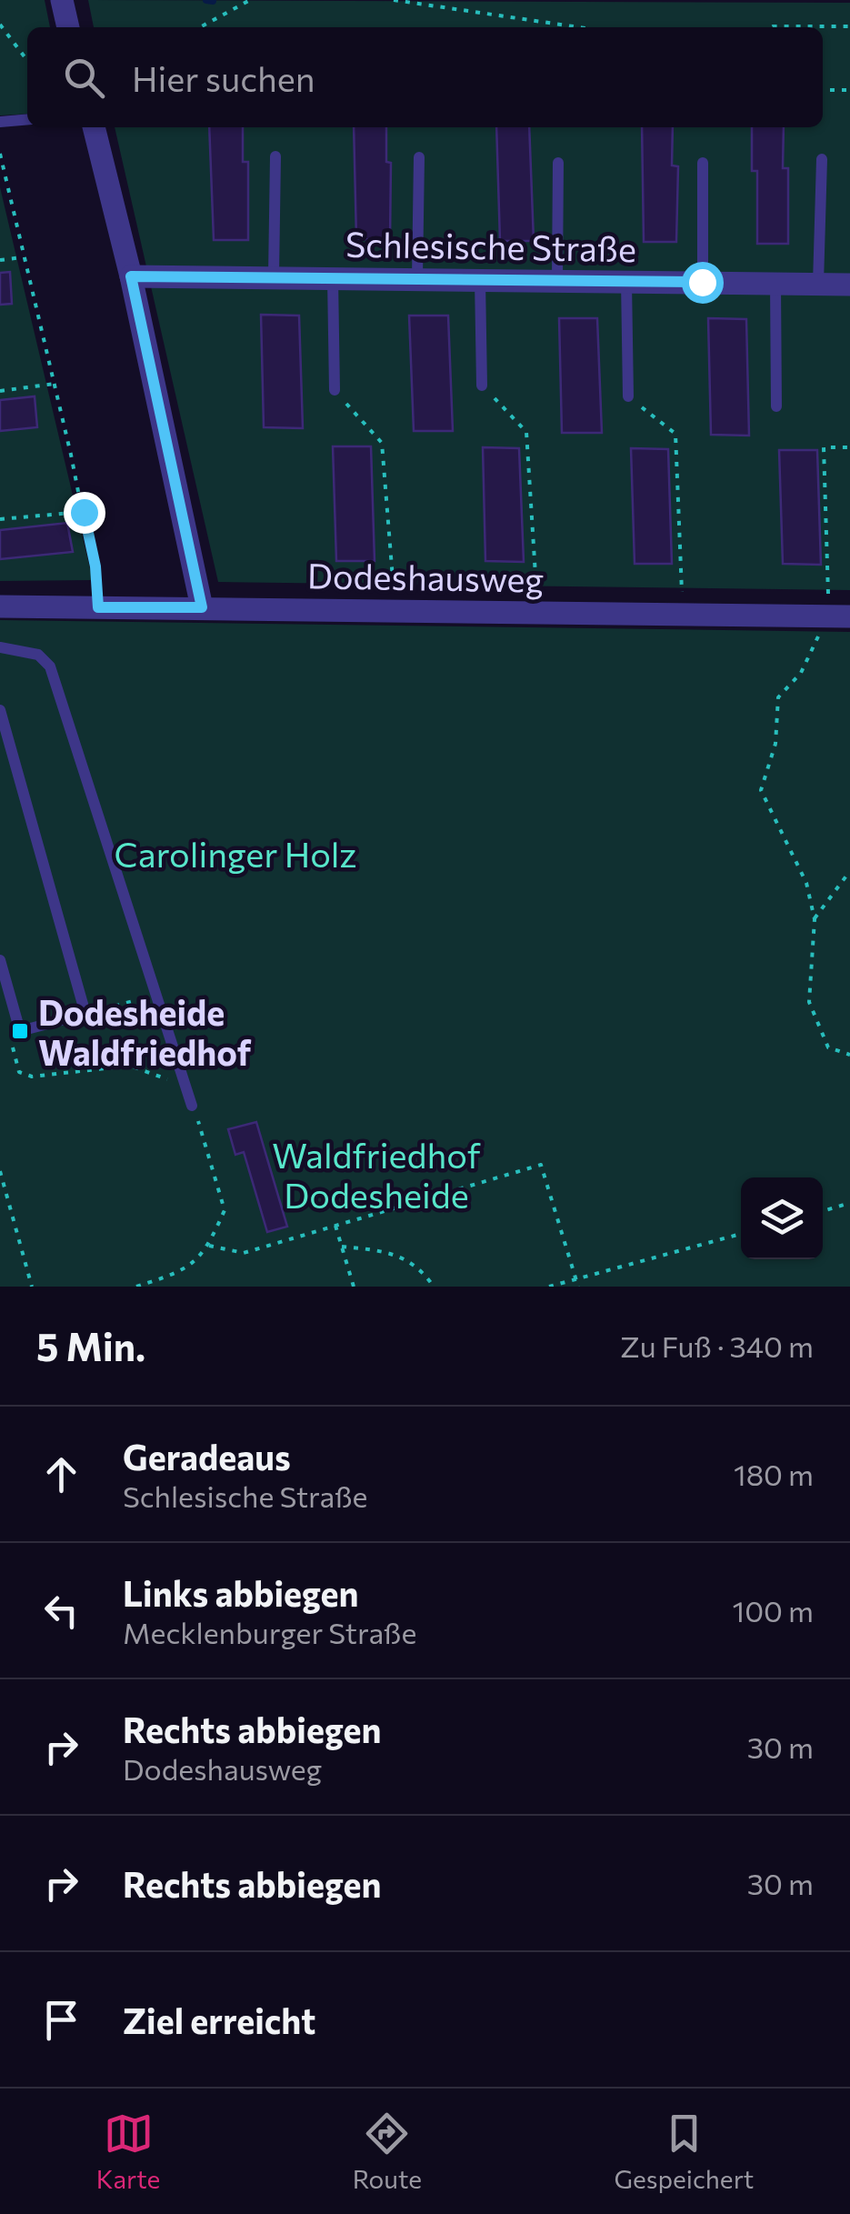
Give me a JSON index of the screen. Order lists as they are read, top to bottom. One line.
{"streets":{"street":["Schlesische Straße","Dodeshausweg"]},"parks":["Carolinger Holz","Waldfriedhof Dodesheide"],"places":{"transit":["Dodesheide Waldfriedhof"]},"page":{"search":"Hier suchen","heading":["5 Min.","Zu Fuß · 340 m"],"list":[["Geradeaus","Schlesische Straße","180 m"],["Links abbiegen","Mecklenburger Straße","100 m"],["Rechts abbiegen","Dodeshausweg","30 m"],["Rechts abbiegen","30 m"],"Ziel erreicht"],"nav":["Karte","Route","Gespeichert"]}}
